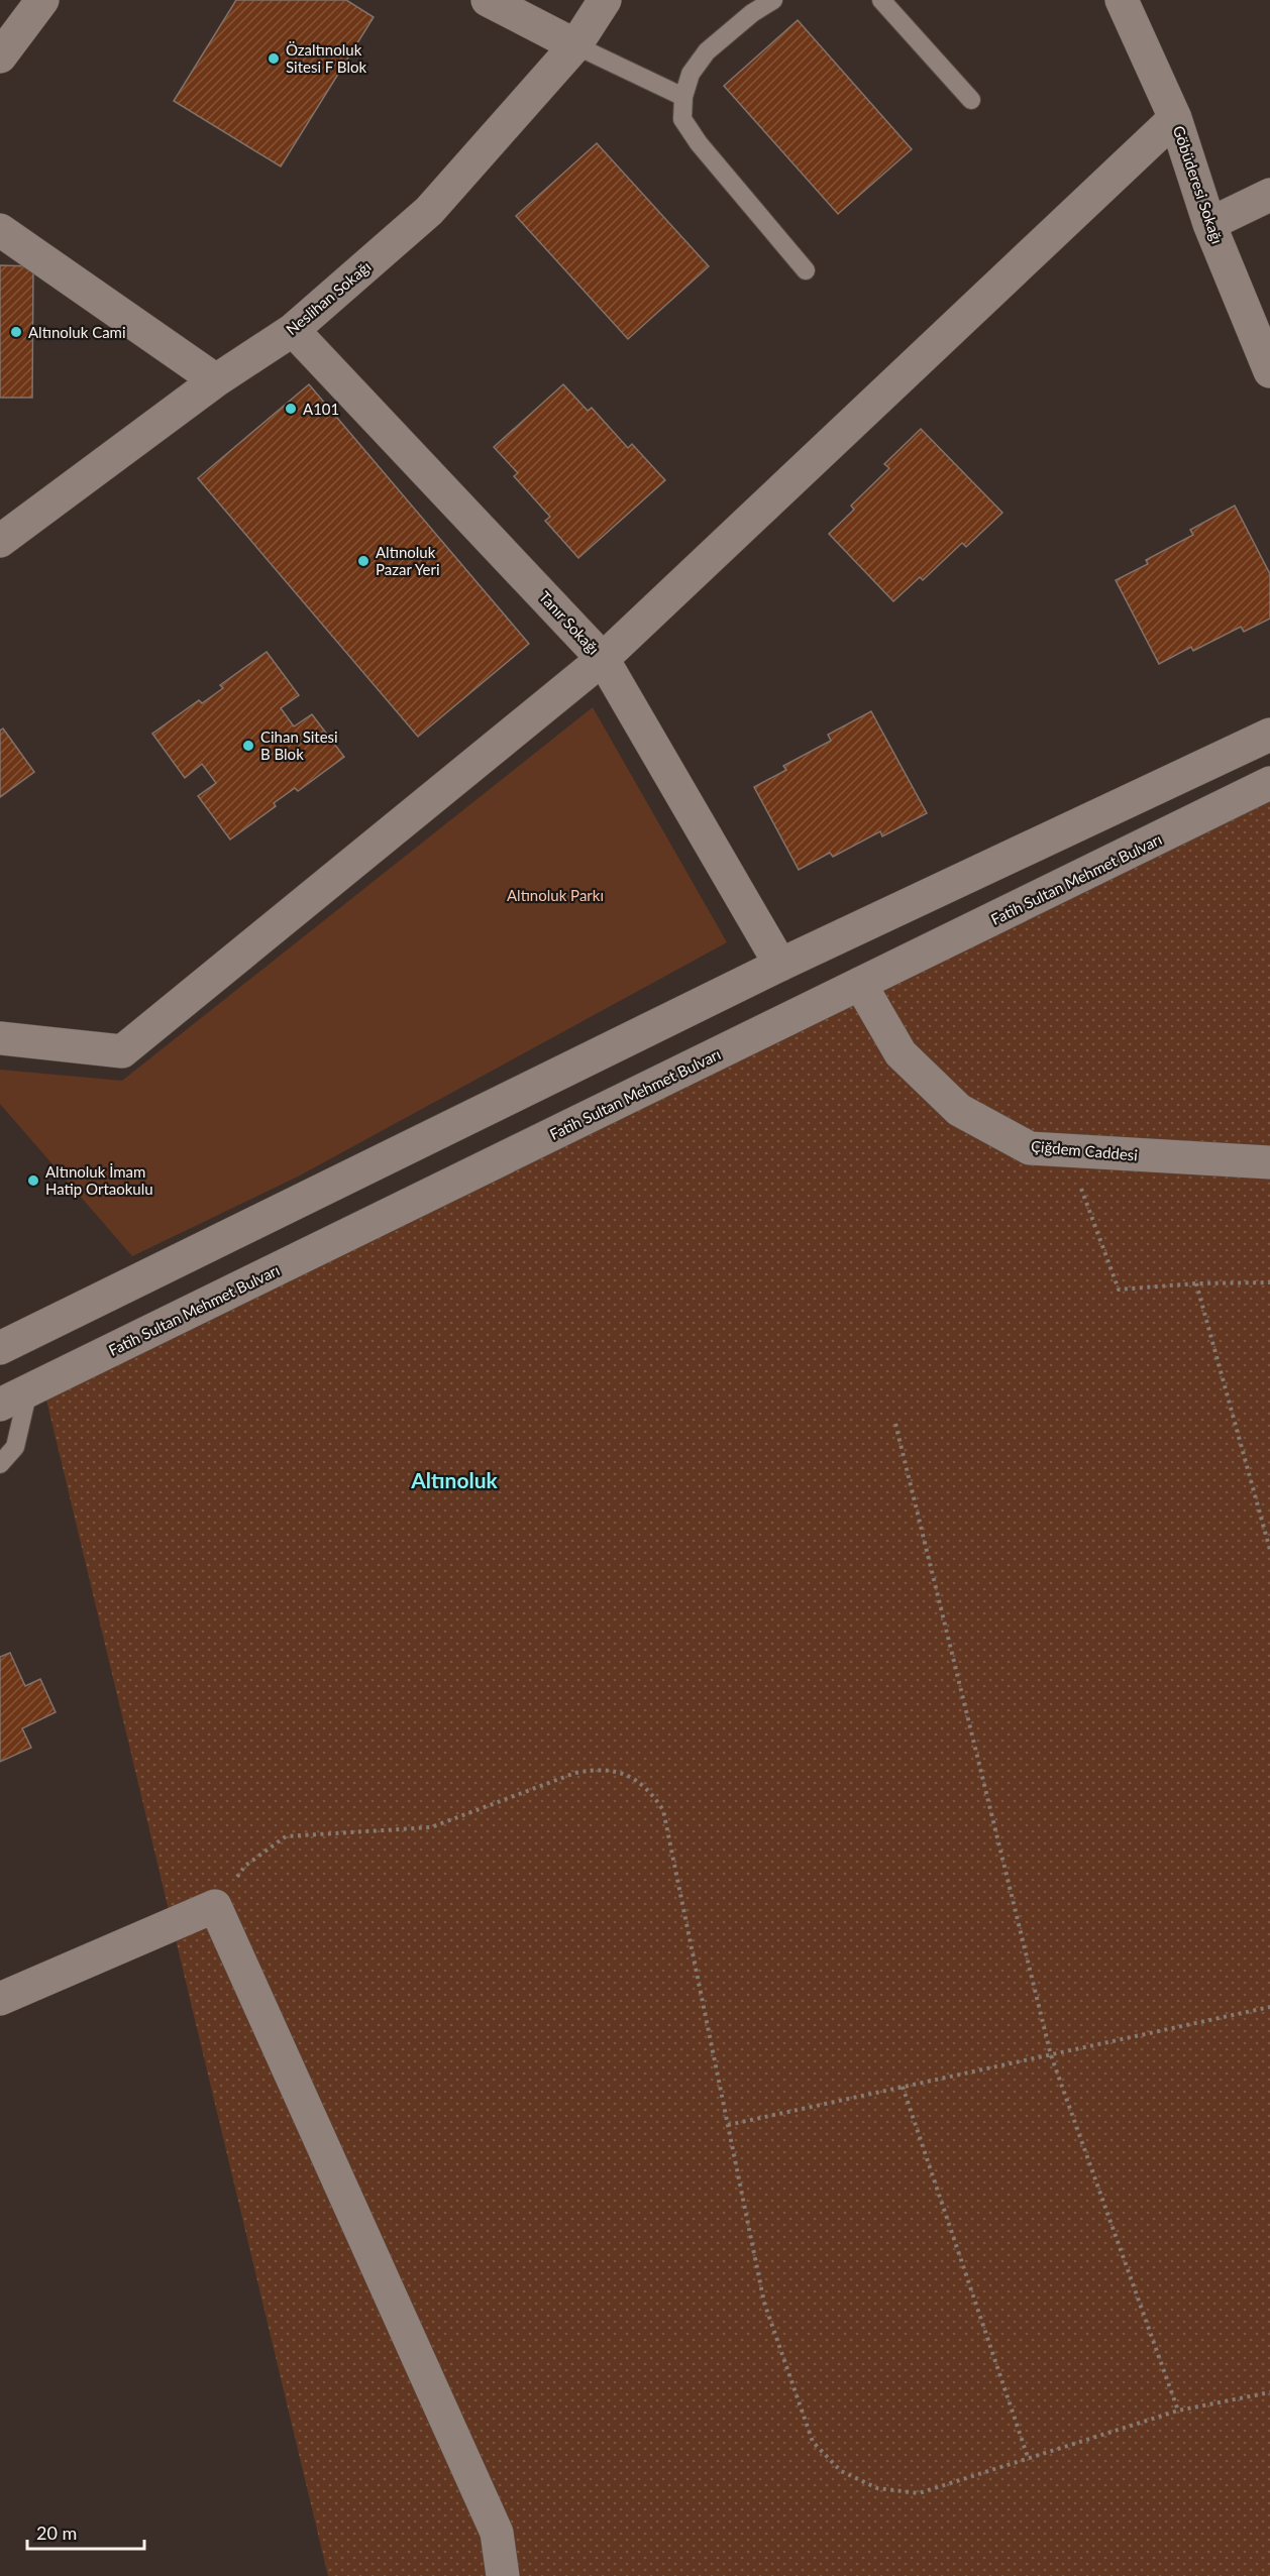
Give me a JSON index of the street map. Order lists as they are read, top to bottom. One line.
{"streets":{"street":["Göbüderesi Sokağı","Neslihan Sokağı","Tanır Sokağı","Fatih Sultan Mehmet Bulvarı","Çiğdem Caddesi"]},"crossings":[["Neslihan Sokağı","Tanır Sokağı"],["Fatih Sultan Mehmet Bulvarı","Çiğdem Caddesi"]],"districts":["Altınoluk"],"parks":["Altınoluk Parkı"],"places":["Özaltınoluk Sitesi F Blok","Altınoluk Cami","A101","Altınoluk Pazar Yeri","Cihan Sitesi B Blok","Altınoluk İmam Hatip Ortaokulu"],"scale_bar":"20 m"}
